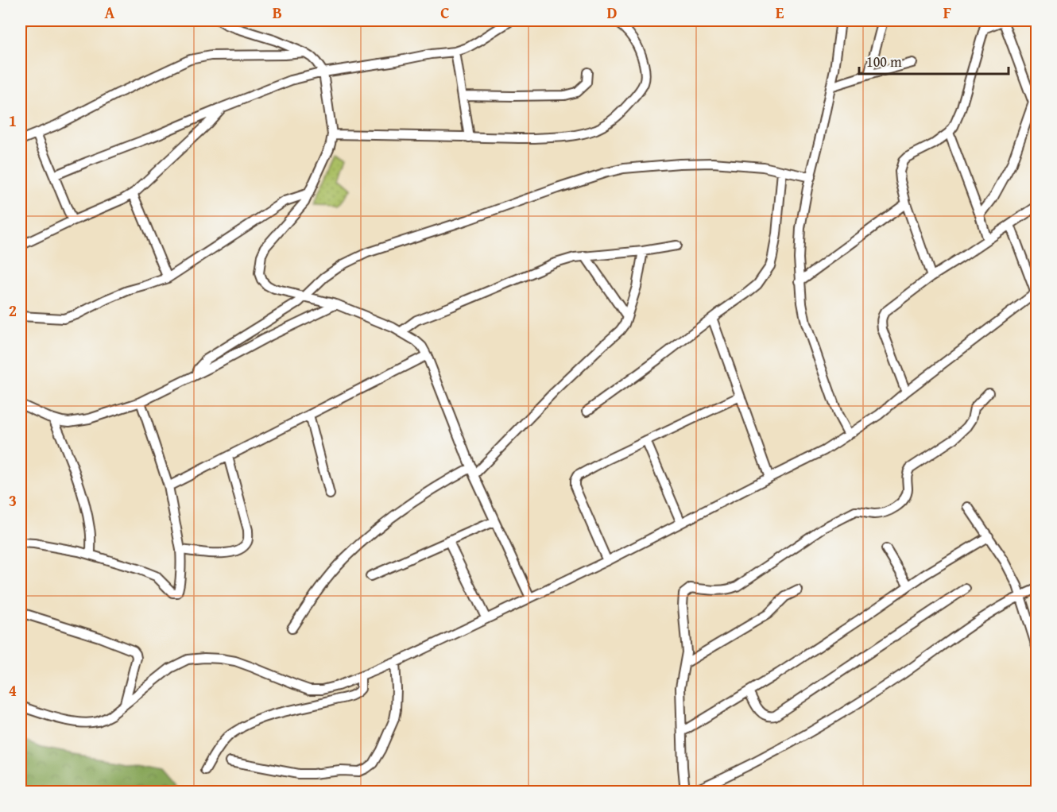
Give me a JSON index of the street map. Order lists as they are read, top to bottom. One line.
{"scale_bar":"100 m","grid":{"columns":["A","B","C","D","E","F"],"rows":["1","2","3","4"]}}
